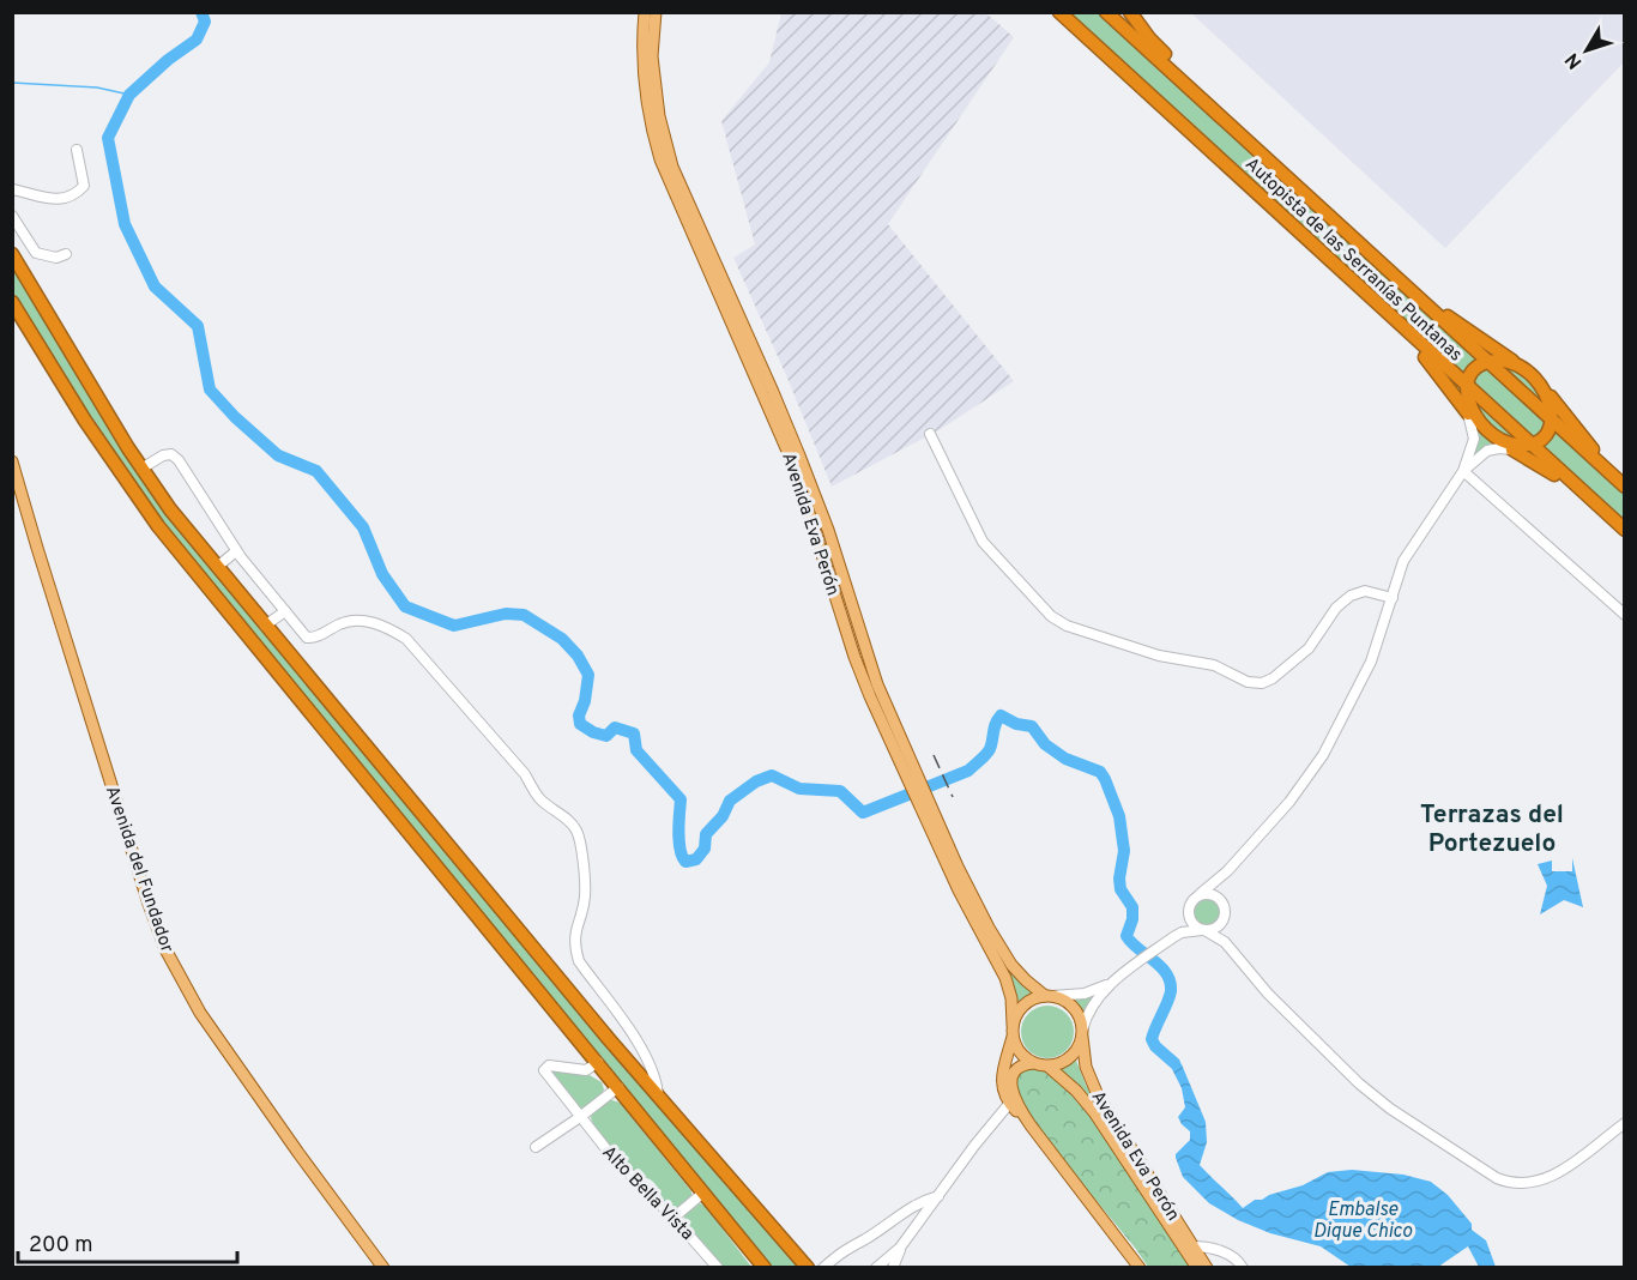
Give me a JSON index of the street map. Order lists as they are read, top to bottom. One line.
{"streets":{"highway":["Autopista de las Serranías Puntanas"],"main road":["Avenida Eva Perón","Avenida del Fundador"],"street":["Alto Bella Vista"]},"districts":["Terrazas del Portezuelo"],"water":["Embalse Dique Chico"],"scale_bar":"200 m","north":"bottom left"}
